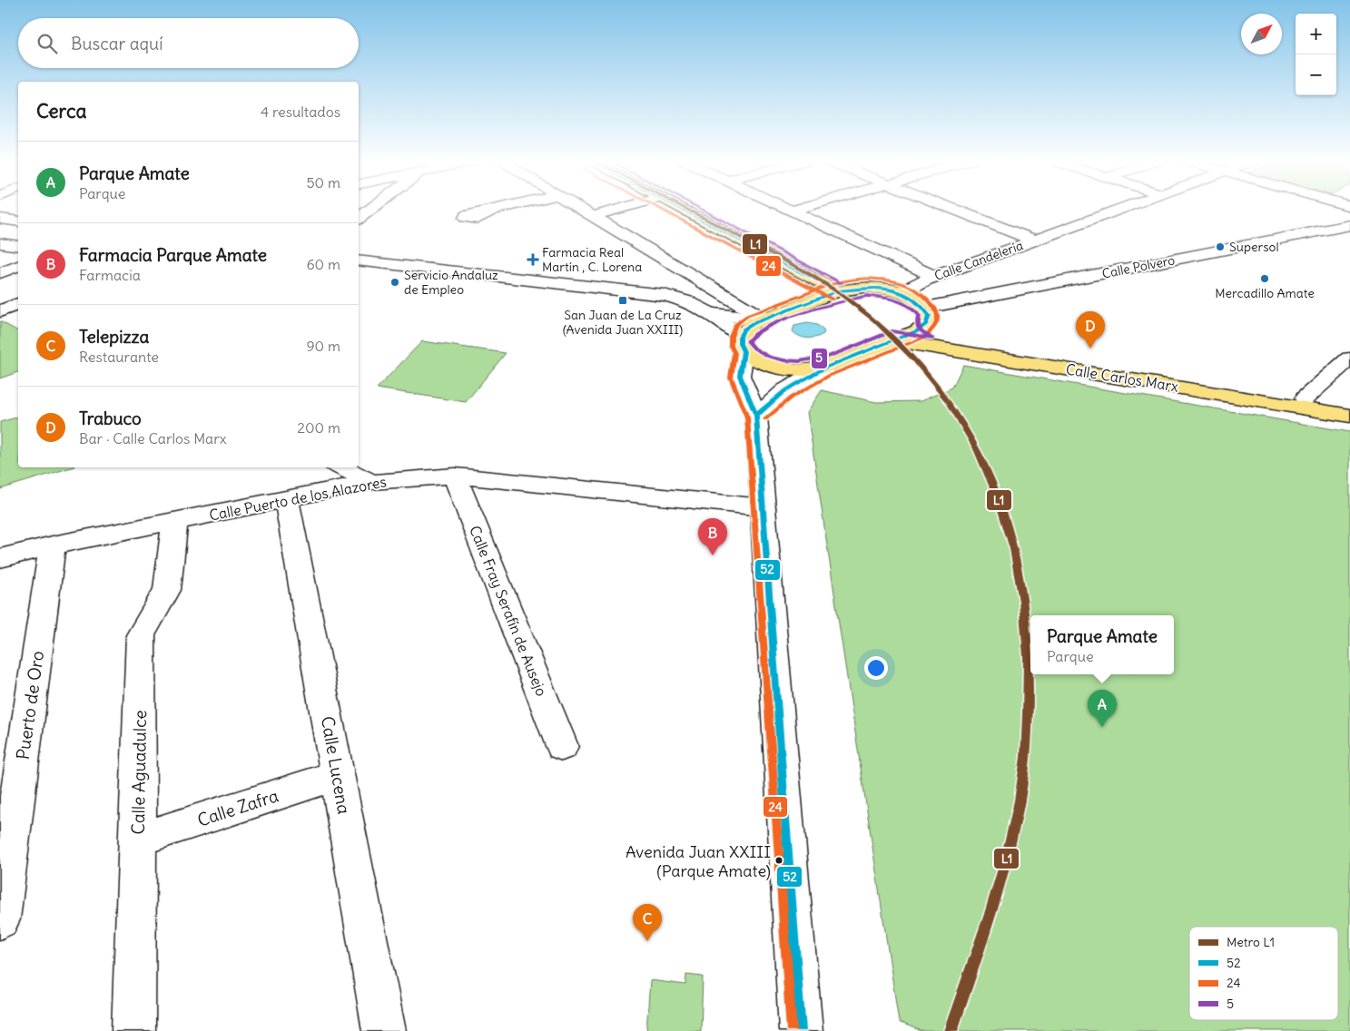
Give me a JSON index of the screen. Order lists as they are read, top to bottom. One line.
{"streets":{"main road":["Calle Carlos Marx"],"street":["Calle Candelería","Calle Polvero","Calle Puerto de los Alazores","Calle Fray Serafín de Ausejo","Puerto de Oro","Calle Lucena","Calle Aguadulce","Calle Zafra"]},"crossings":[["Calle Candelería","Calle Carlos Marx"],["Calle Polvero","Calle Carlos Marx"],["Calle Puerto de los Alazores","Calle Fray Serafín de Ausejo"],["Calle Puerto de los Alazores","Puerto de Oro"],["Calle Puerto de los Alazores","Calle Lucena"],["Calle Puerto de los Alazores","Calle Aguadulce"],["Calle Lucena","Calle Zafra"],["Calle Aguadulce","Calle Zafra"]],"places":{"other":["Supersol","Mercadillo Amate","Servicio Andaluz de Empleo","Avenida Juan XXIII (Parque Amate)"],"health":["Farmacia Real Martín , C. Lorena"],"transit":["San Juan de La Cruz (Avenida Juan XXIII)"]},"lines":["metro line L1","transit line 52","transit line 24","transit line 5"],"legend":["Metro L1","52","24","5"],"north":"top right","page":{"map_buttons":["+","−"],"search":"Buscar aquí","heading":["Cerca","4 resultados"],"list":[{"mark":"A","name":"Parque Amate","note":"Parque","value":"50 m"},{"mark":"B","name":"Farmacia Parque Amate","note":"Farmacia","value":"60 m"},{"mark":"C","name":"Telepizza","note":"Restaurante","value":"90 m"},{"mark":"D","name":"Trabuco","note":"Bar · Calle Carlos Marx","value":"200 m"}],"pins":["D","B","A","C"],"popup":["Parque Amate","Parque"]}}
